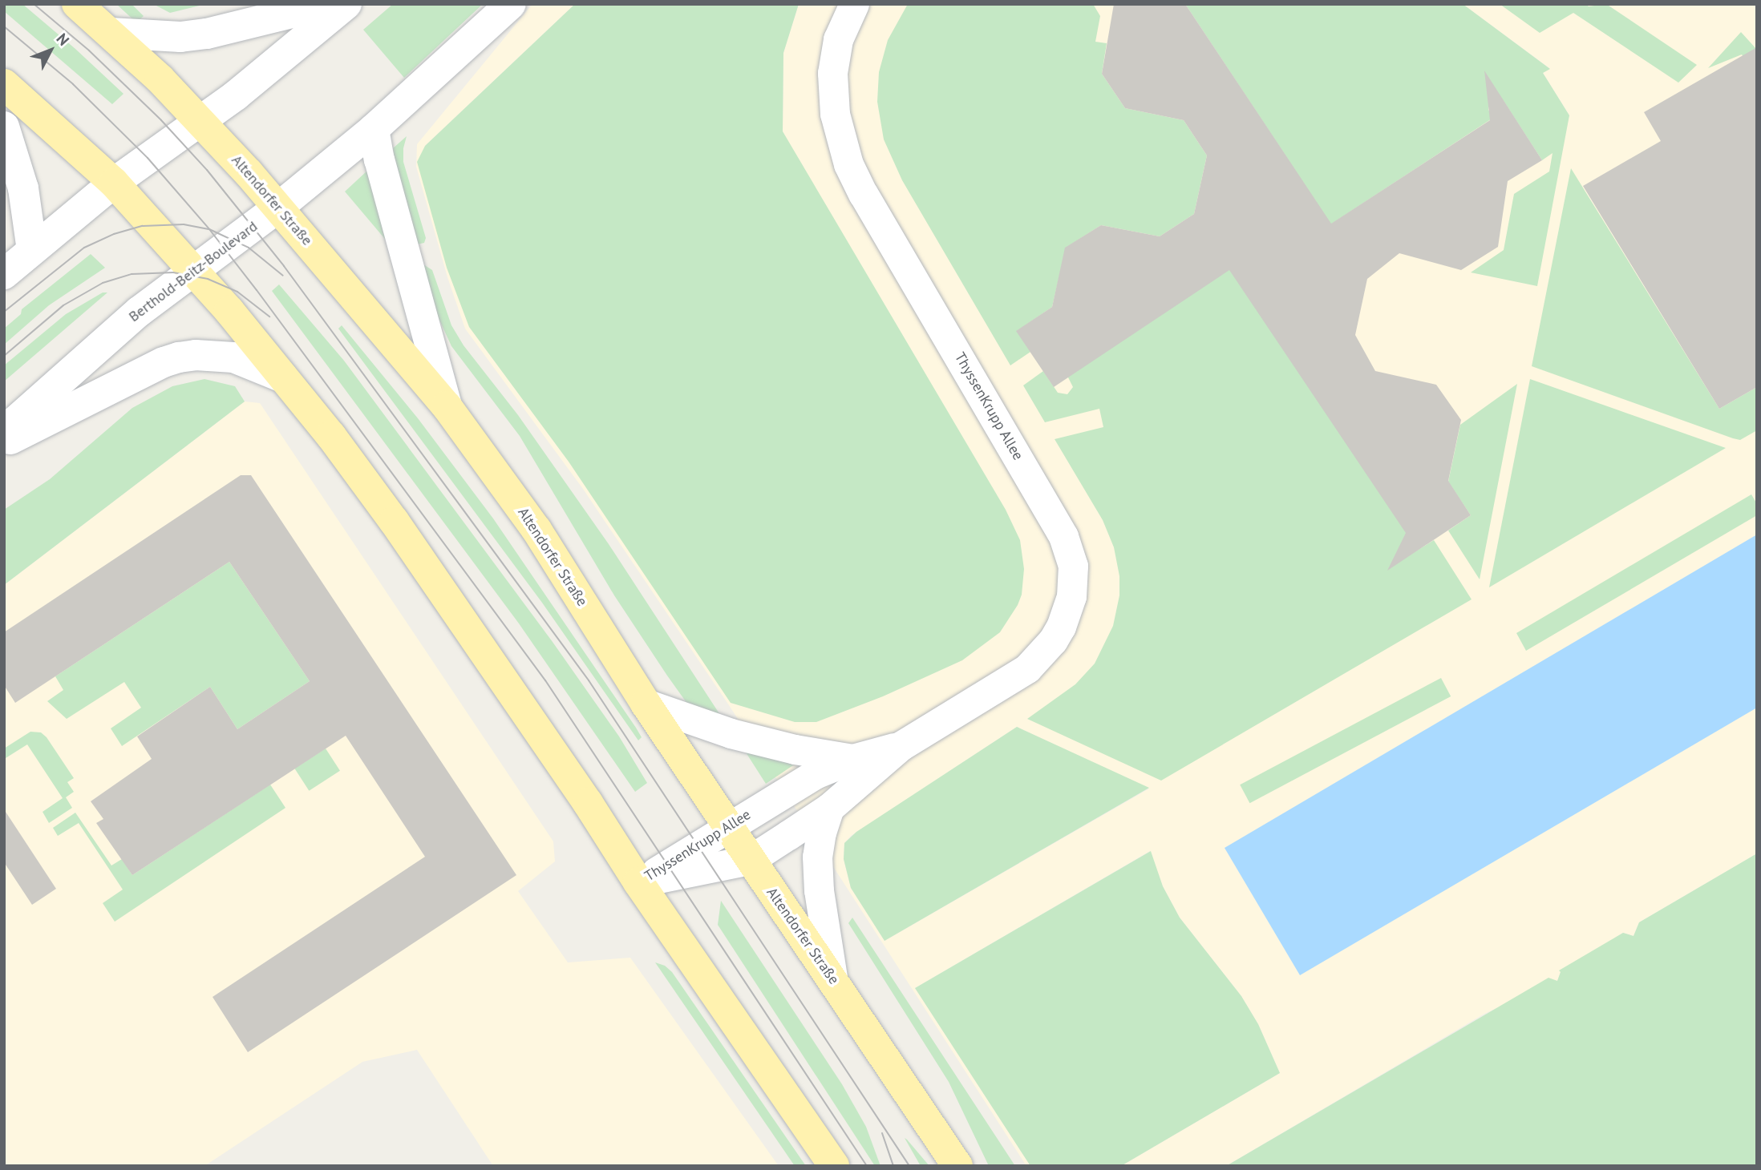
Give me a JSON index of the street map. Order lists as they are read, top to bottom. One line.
{"streets":{"main road":["Altendorfer Straße","Berthold-Beitz-Boulevard"],"street":["ThyssenKrupp Allee"]},"crossings":[["Altendorfer Straße","Berthold-Beitz-Boulevard"],["Altendorfer Straße","ThyssenKrupp Allee"]],"north":"top right"}
